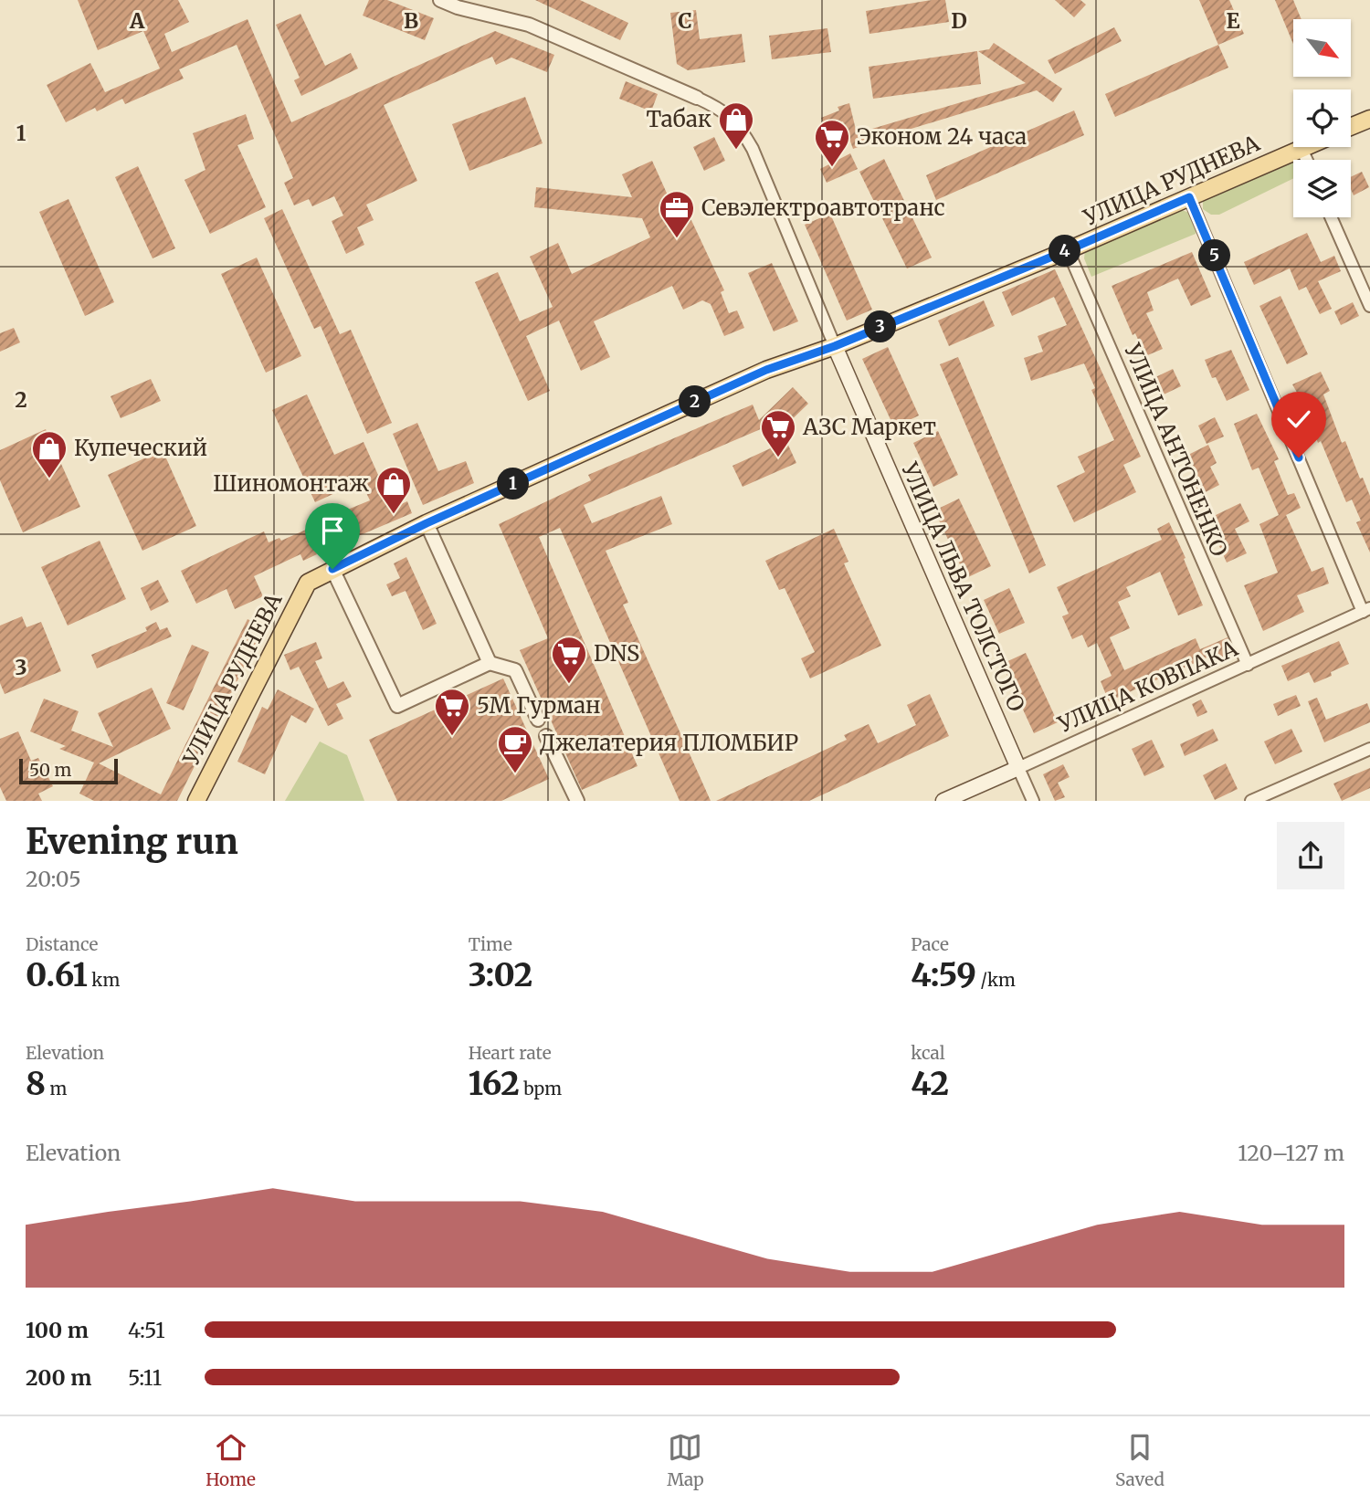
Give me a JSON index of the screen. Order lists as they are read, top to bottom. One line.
{"streets":{"main road":["УЛИЦА РУДНЕВА","УЛИЦА ЛЬВА ТОЛСТОГО","УЛИЦА КОВПАКА"],"street":["УЛИЦА АНТОНЕНКО"]},"crossings":[["УЛИЦА РУДНЕВА","УЛИЦА АНТОНЕНКО"],["УЛИЦА РУДНЕВА","УЛИЦА ЛЬВА ТОЛСТОГО"],["УЛИЦА АНТОНЕНКО","УЛИЦА КОВПАКА"],["УЛИЦА ЛЬВА ТОЛСТОГО","УЛИЦА КОВПАКА"]],"places":{"shop":["Табак","Купеческий","Шиномонтаж"],"supermarket":["Эконом 24 часа","АЗС Маркет","DNS","5М Гурман"],"office":["Севэлектроавтотранс"],"cafe":["Джелатерия ПЛОМБИР"]},"scale_bar":"50 m","north":"bottom right","page":{"pins":["4","5","3","2","1"],"scale":"50 m","heading":["Evening run","20:05"],"stats":[["Distance","0.61 km"],["Time","3:02"],["Pace","4:59 /km"],["Elevation","8 m"],["Heart rate","162 bpm"],["kcal","42"]],"chart":["Elevation","120–127 m"],"list":[{"name":"100 m","note":"4:51"},{"name":"200 m","note":"5:11"}],"tabs":["Home","Map","Saved"]},"grid":{"columns":["A","B","C","D","E"],"rows":["1","2","3"]}}
